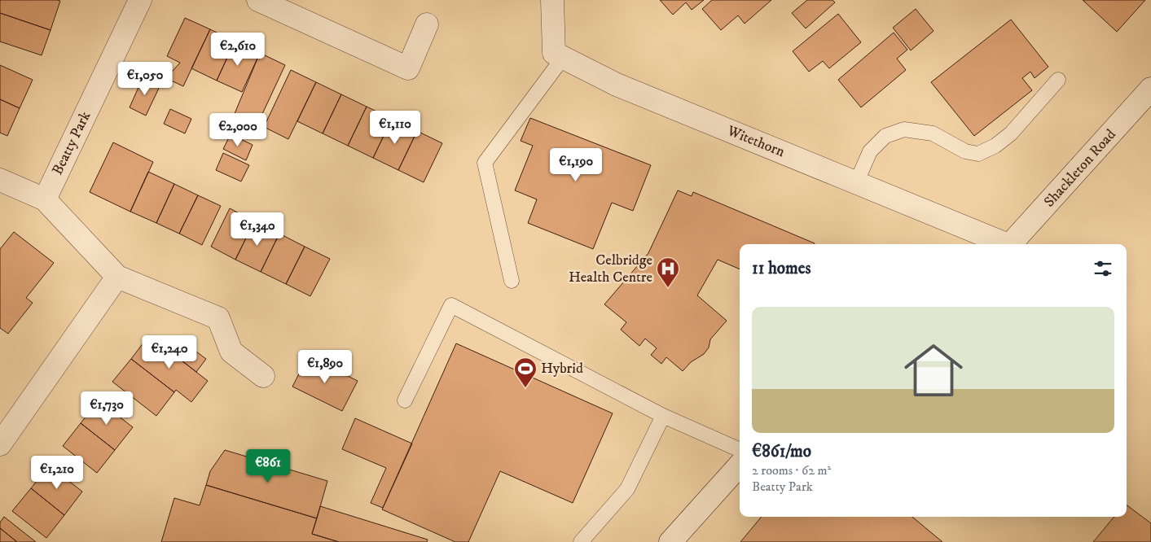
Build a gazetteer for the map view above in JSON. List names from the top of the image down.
{
  "streets": {
    "street": ["Witethorn", "Beatty Park", "Shackleton Road"]
  },
  "places": {
    "hospital": ["Celbridge Health Centre"],
    "sports": ["Hybrid"]
  },
  "page": {
    "price": [
      "€2,610",
      "€1,050",
      "€1,110",
      "€2,000",
      "€1,190",
      "€1,340",
      "€1,240",
      "€1,890",
      "€1,730",
      "€861",
      "€1,210"
    ],
    "heading": "11 homes",
    "list": [
      {
        "name": "€861/mo",
        "note": "2 rooms · 62 m² · Beatty Park"
      }
    ]
  }
}
